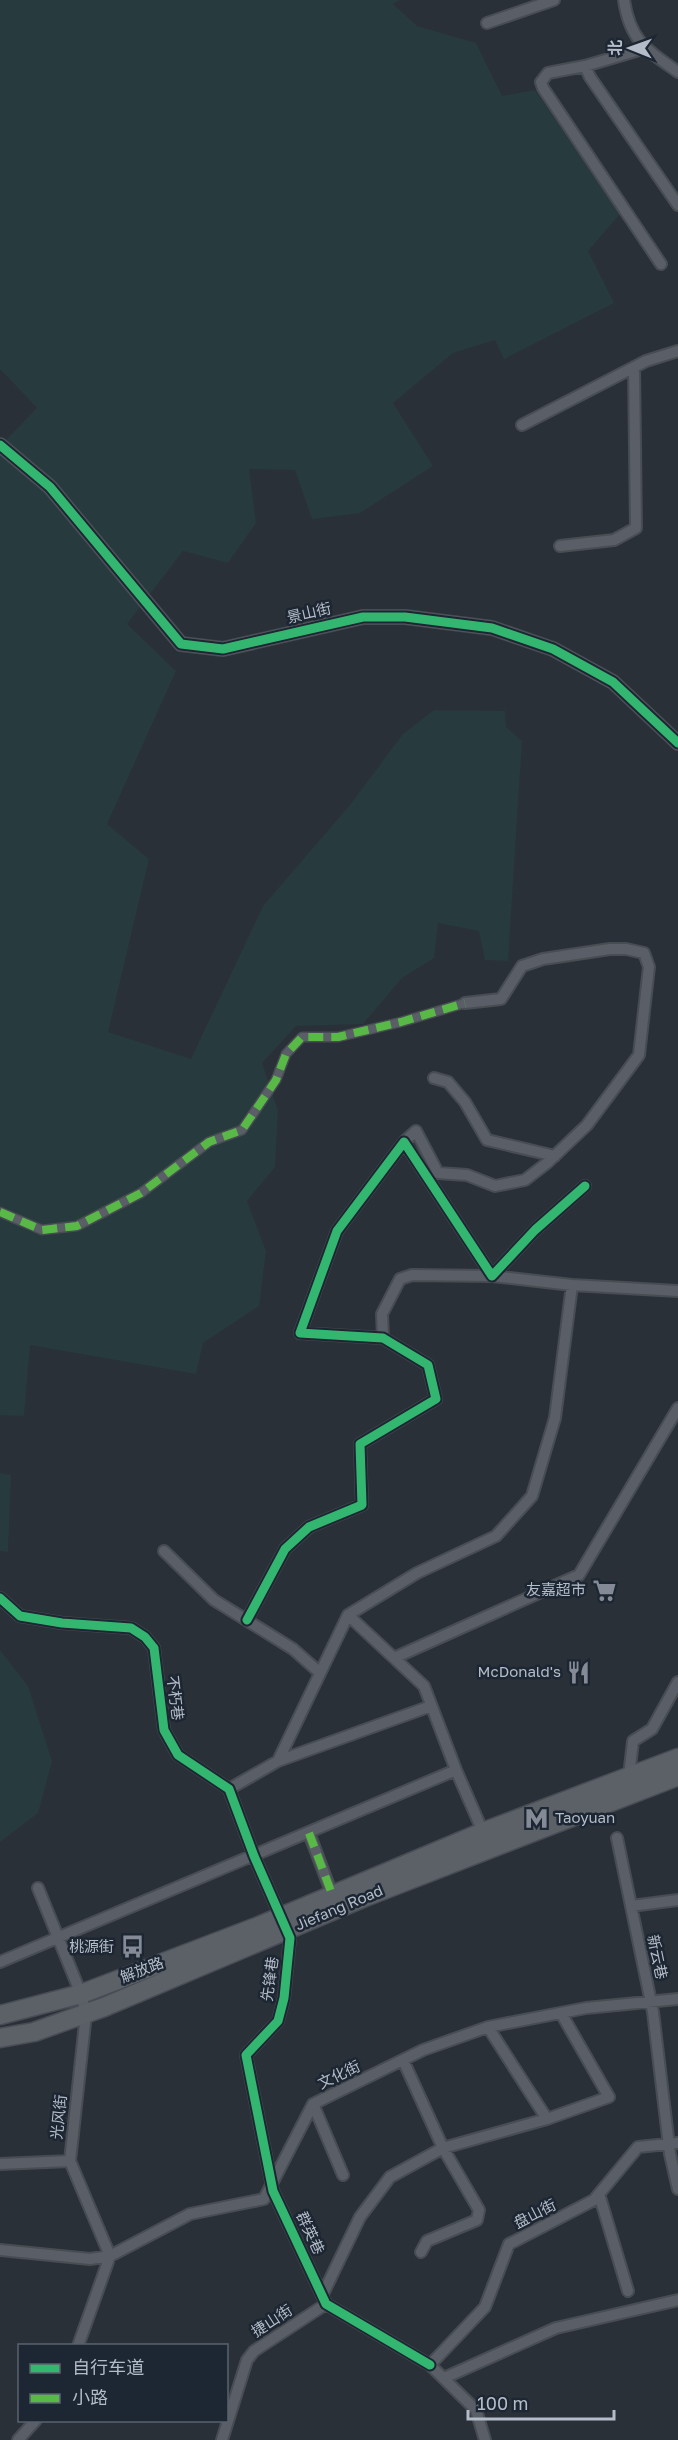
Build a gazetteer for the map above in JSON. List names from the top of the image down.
{
  "streets": {
    "main road": ["Jiefang Road", "解放路"],
    "street": [
      "景山街",
      "不朽巷",
      "新云巷",
      "先锋巷",
      "文化街",
      "光风街",
      "盘山街",
      "群英巷",
      "捷山街"
    ]
  },
  "crossings": [
    ["Jiefang Road", "解放路"],
    ["Jiefang Road", "先锋巷"],
    ["Jiefang Road", "光风街"],
    ["新云巷", "文化街"],
    ["新云巷", "盘山街"],
    ["解放路", "先锋巷"],
    ["解放路", "光风街"],
    ["先锋巷", "群英巷"],
    ["文化街", "光风街"],
    ["文化街", "群英巷"],
    ["群英巷", "捷山街"]
  ],
  "places": {
    "supermarket": ["友嘉超市"],
    "restaurant": ["McDonald's"],
    "metro station": ["Taoyuan"],
    "bus stop": ["桃源街"]
  },
  "legend": ["自行车道", "小路"],
  "scale_bar": "100 m",
  "north": "left"
}
